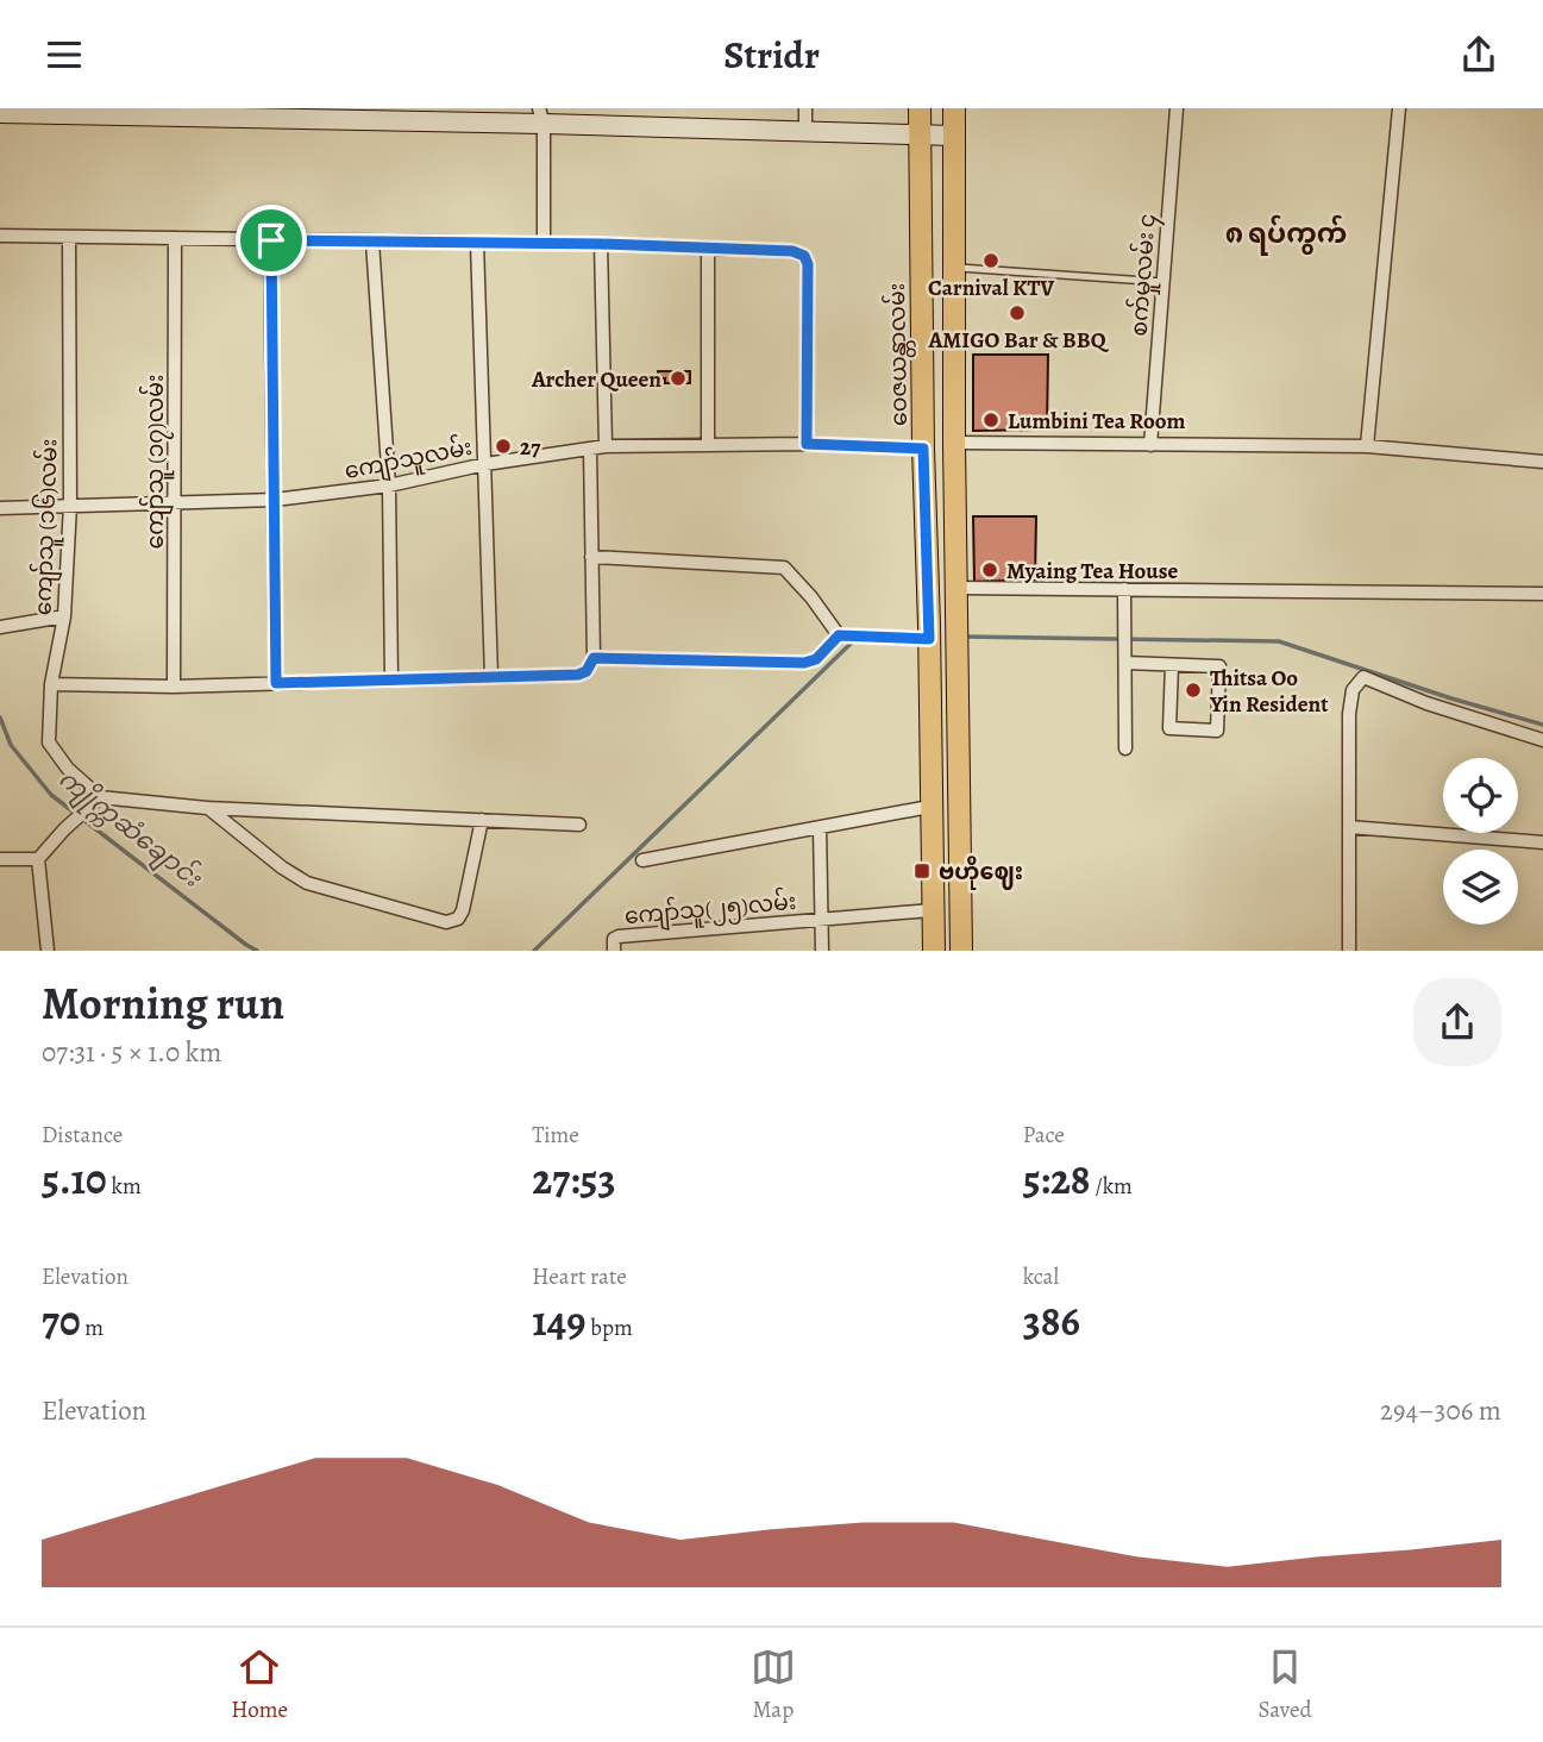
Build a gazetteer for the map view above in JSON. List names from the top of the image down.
{
  "streets": {
    "main road": ["ဝေဇယန္တာလမ်း"],
    "street": [
      "စက်မှုလမ်း ၄",
      "ကျော်သူလမ်း",
      "ကျော်သူ (၁၇)လမ်း",
      "ကျော်သူ (၁၆)လမ်း",
      "ကျော်သူ(၂၅)လမ်း"
    ]
  },
  "crossings": [
    ["ဝေဇယန္တာလမ်း", "ကျော်သူလမ်း"],
    ["ဝေဇယန္တာလမ်း", "ကျော်သူ(၂၅)လမ်း"],
    ["ကျော်သူလမ်း", "ကျော်သူ (၁၇)လမ်း"],
    ["ကျော်သူလမ်း", "ကျော်သူ (၁၆)လမ်း"]
  ],
  "districts": ["၈ ရပ်ကွက်"],
  "water": ["ကျိုက္ကဆံချောင်း"],
  "places": {
    "other": [
      "Carnival KTV",
      "AMIGO Bar & BBQ",
      "Archer Queen",
      "Lumbini Tea Room",
      "27",
      "Myaing Tea House",
      "Thitsa Oo Yin Resident"
    ],
    "transit": ["ဗဟိုဈေး"]
  },
  "page": {
    "header": "Stridr",
    "heading": ["Morning run", "07:31 · 5 × 1.0 km"],
    "stats": [
      ["Distance", "5.10 km"],
      ["Time", "27:53"],
      ["Pace", "5:28 /km"],
      ["Elevation", "70 m"],
      ["Heart rate", "149 bpm"],
      ["kcal", "386"]
    ],
    "chart": ["Elevation", "294–306 m"],
    "tabs": ["Home", "Map", "Saved"]
  }
}
